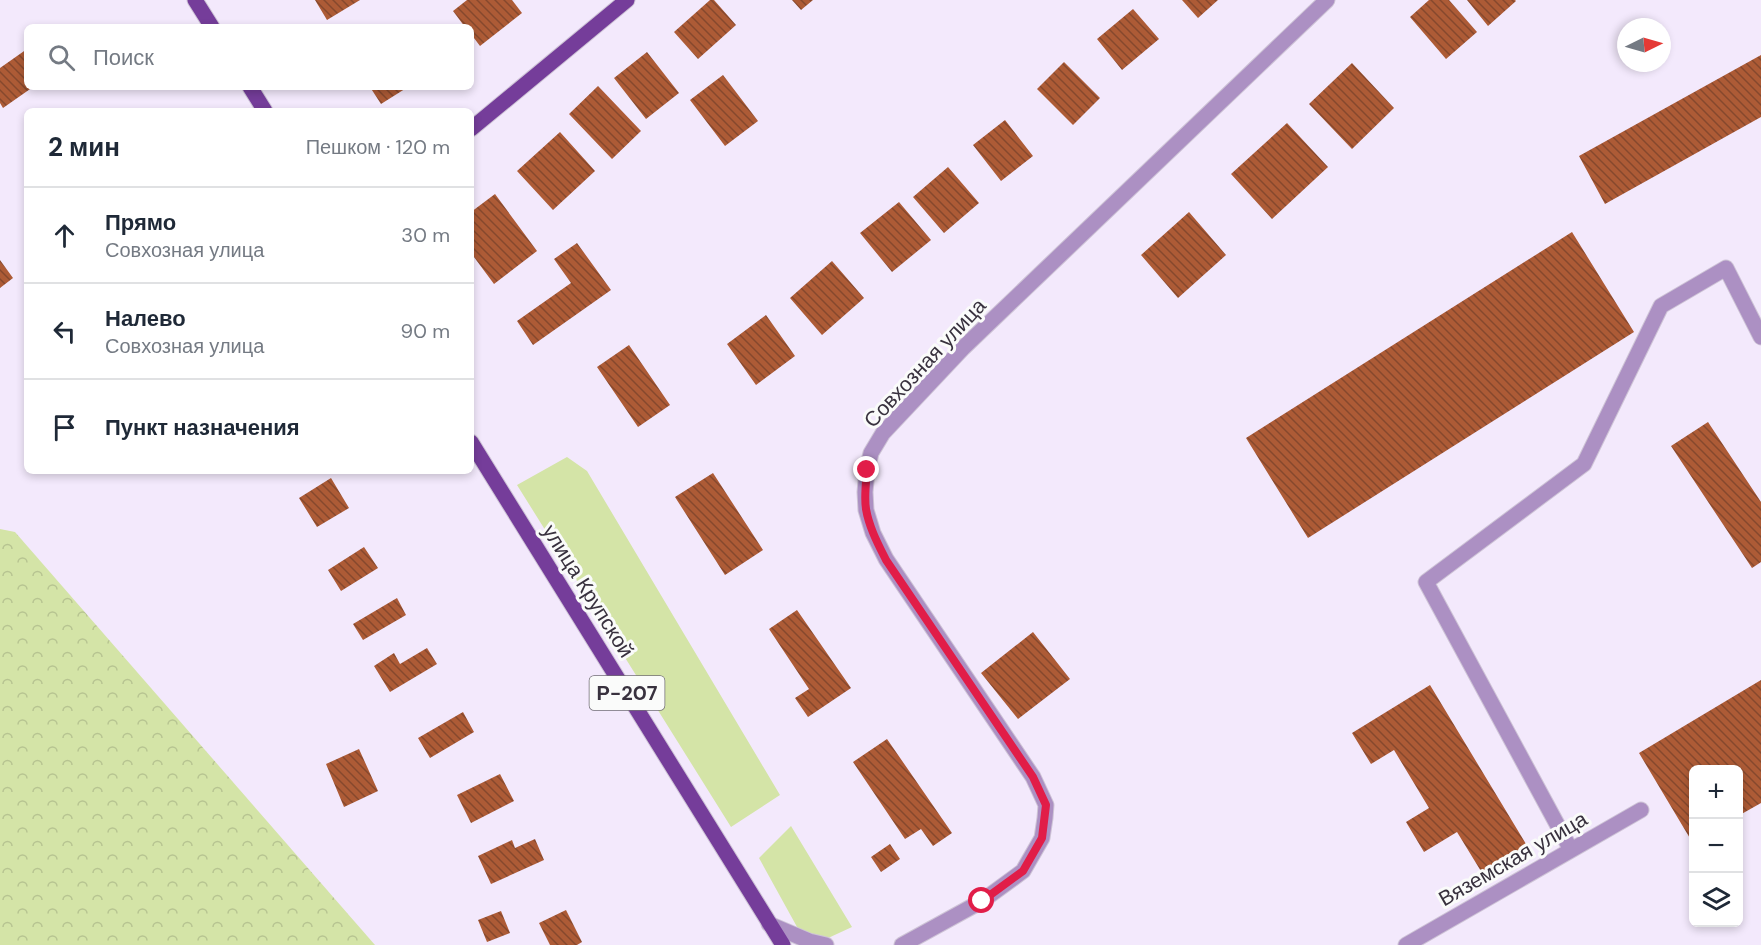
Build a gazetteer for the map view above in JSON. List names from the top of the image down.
{
  "streets": {
    "main road": ["улица Крупской", "Р-207"],
    "street": ["Совхозная улица", "Вяземская улица"]
  },
  "north": "right",
  "page": {
    "search": "Поиск",
    "heading": ["2 мин", "Пешком · 120 m"],
    "list": [
      ["Прямо", "Совхозная улица", "30 m"],
      ["Налево", "Совхозная улица", "90 m"],
      "Пункт назначения"
    ],
    "map_buttons": ["+", "−"]
  }
}
